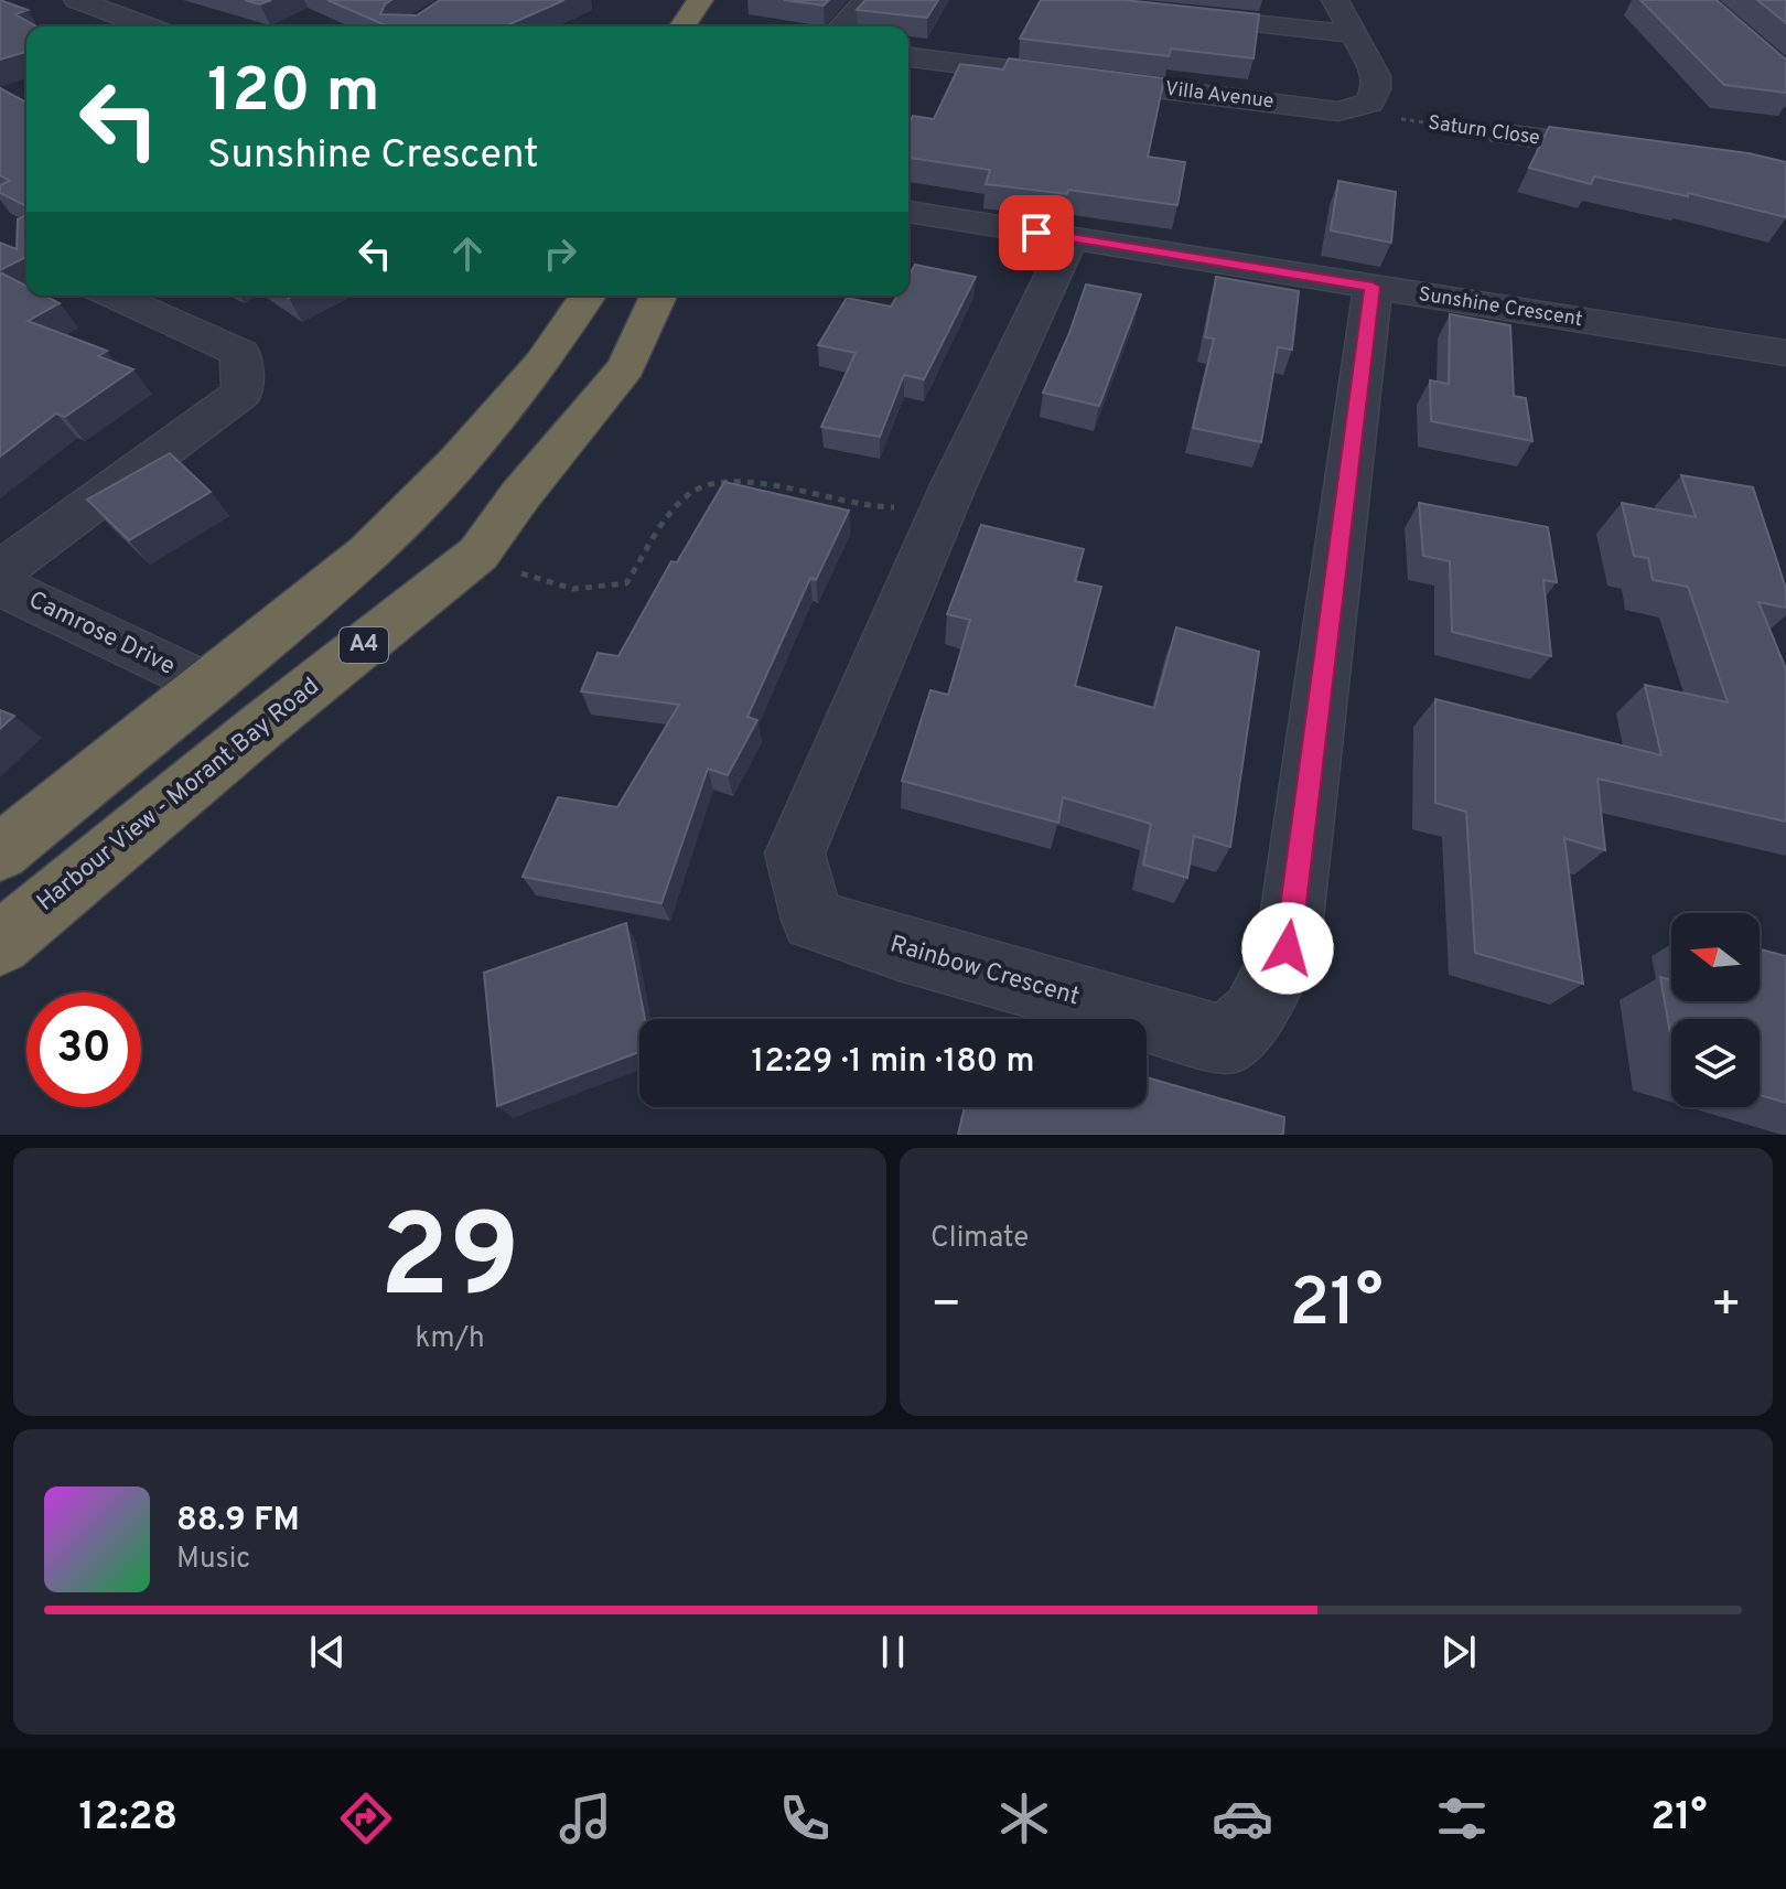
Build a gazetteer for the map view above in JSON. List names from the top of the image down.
{
  "streets": {
    "highway": ["A4", "Harbour View - Morant Bay Road"],
    "street": [
      "Villa Avenue",
      "Saturn Close",
      "Sunshine Crescent",
      "Camrose Drive",
      "Rainbow Crescent"
    ]
  },
  "crossings": [
    ["Villa Avenue", "Saturn Close"],
    ["Sunshine Crescent", "Rainbow Crescent"]
  ],
  "north": "left",
  "page": {
    "turn": ["120 m", "Sunshine Crescent"],
    "limit": "30",
    "trip": "12:29 · 1 min · 180 m",
    "tile": [
      ["29", "km/h"],
      "Climate"
    ],
    "heat": ["−", "21°", "+"],
    "song": ["88.9 FM", "Music"],
    "tabs": ["12:28", "21°"]
  }
}
